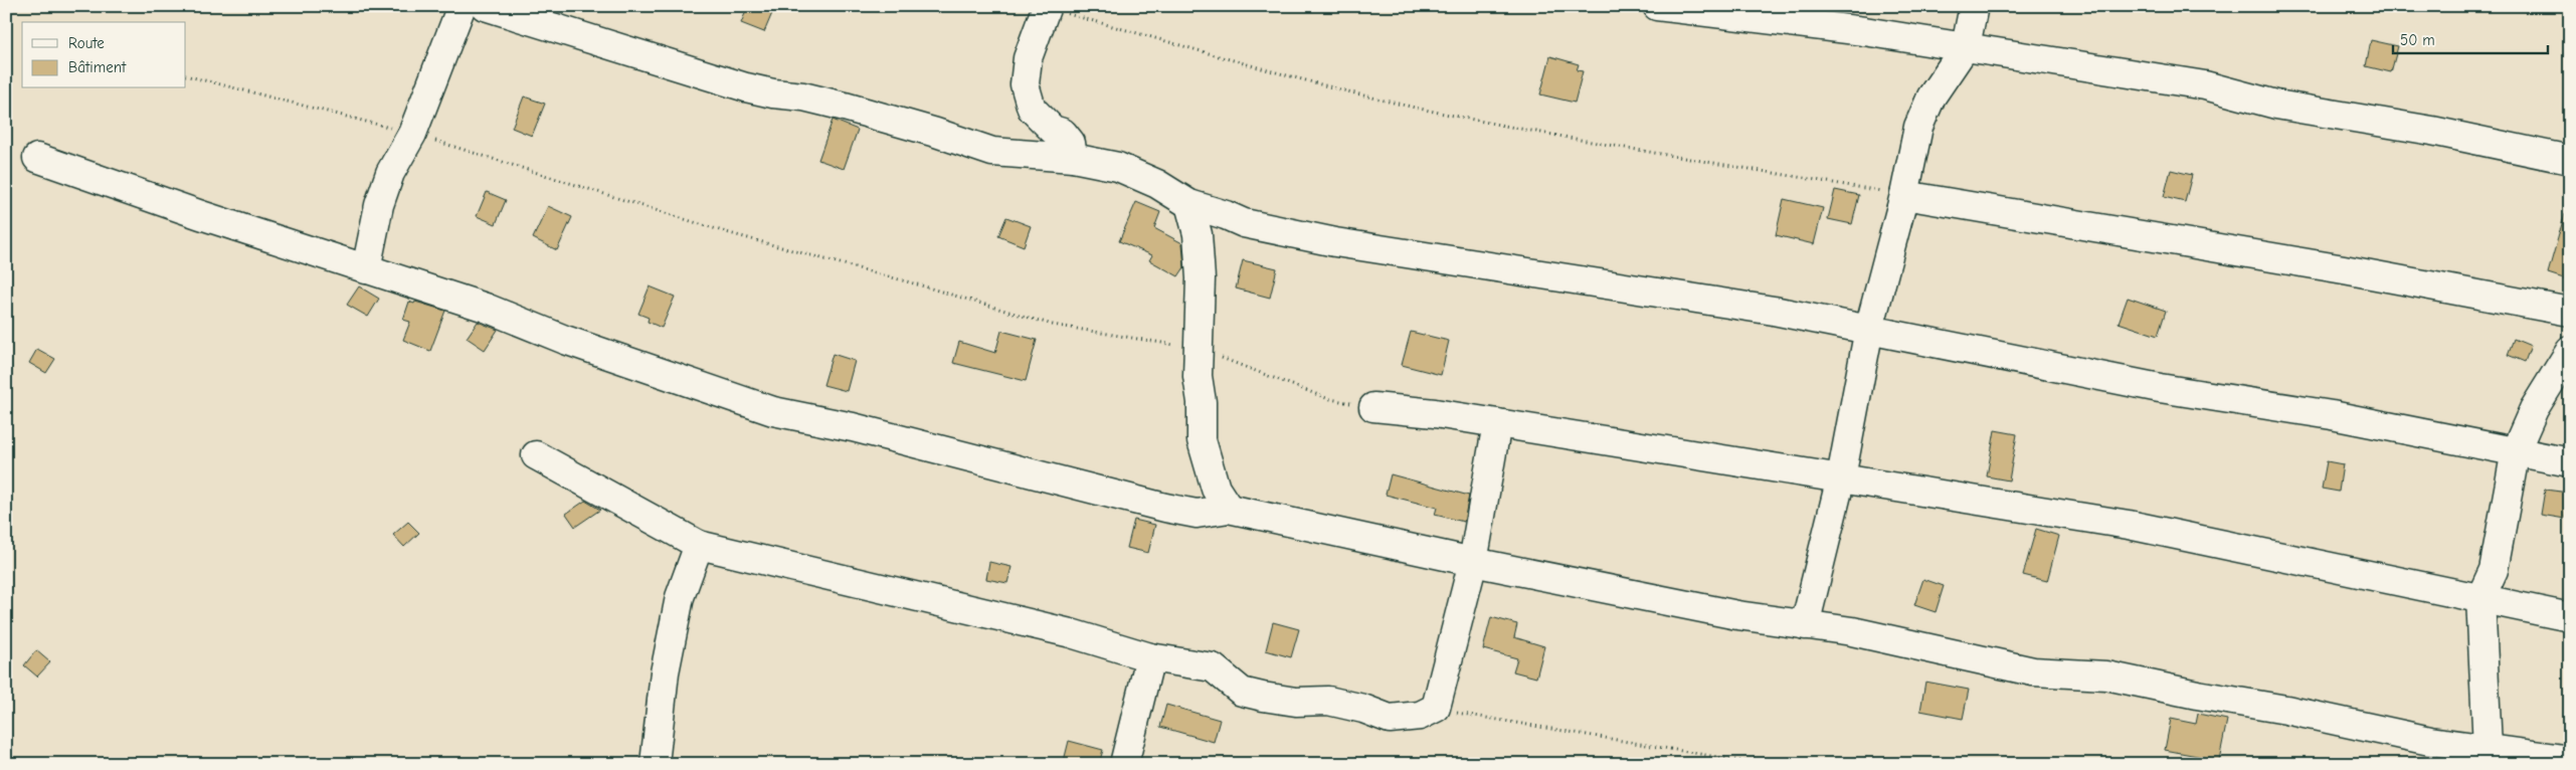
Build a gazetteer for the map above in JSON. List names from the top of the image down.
{
  "legend": ["Route", "Bâtiment"],
  "scale_bar": "50 m"
}
